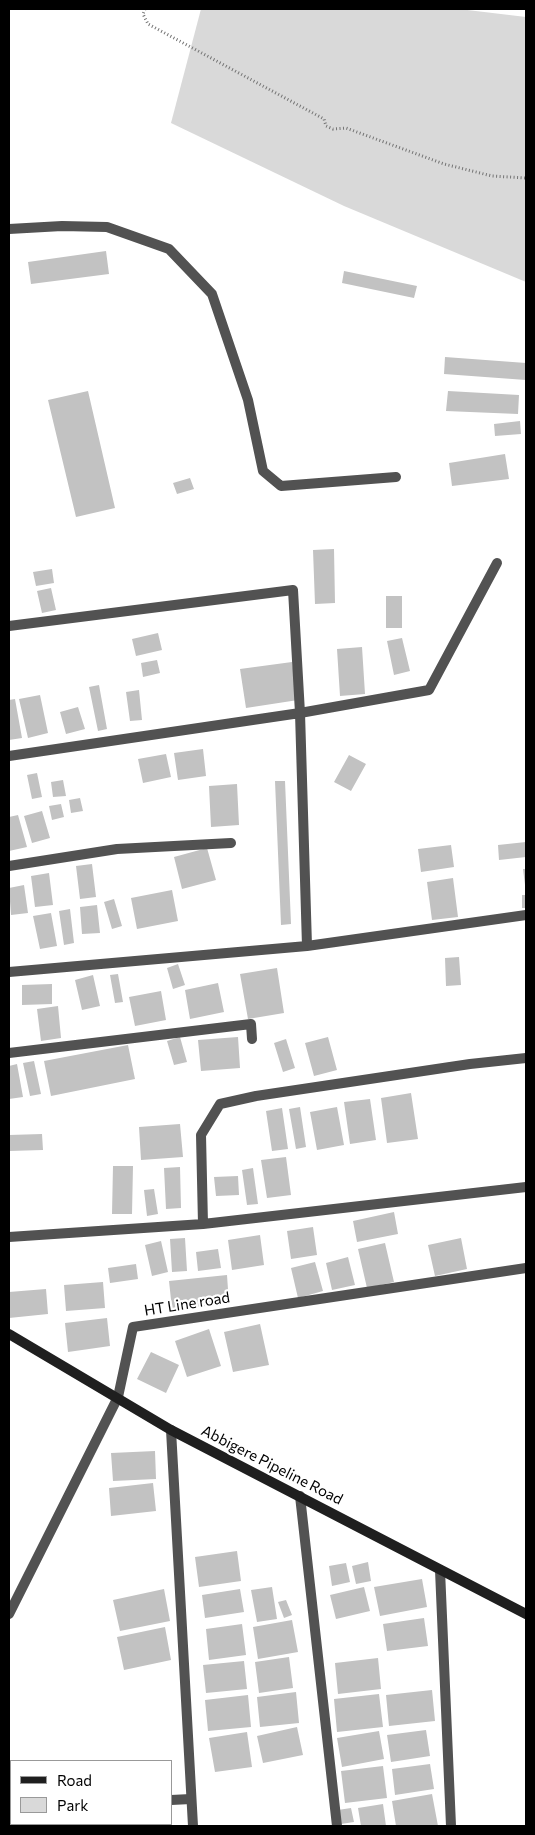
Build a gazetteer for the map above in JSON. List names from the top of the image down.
{
  "streets": {
    "street": ["HT Line road", "Abbigere Pipeline Road"]
  },
  "crossings": [
    ["HT Line road", "Abbigere Pipeline Road"]
  ],
  "legend": ["Road", "Park"]
}
